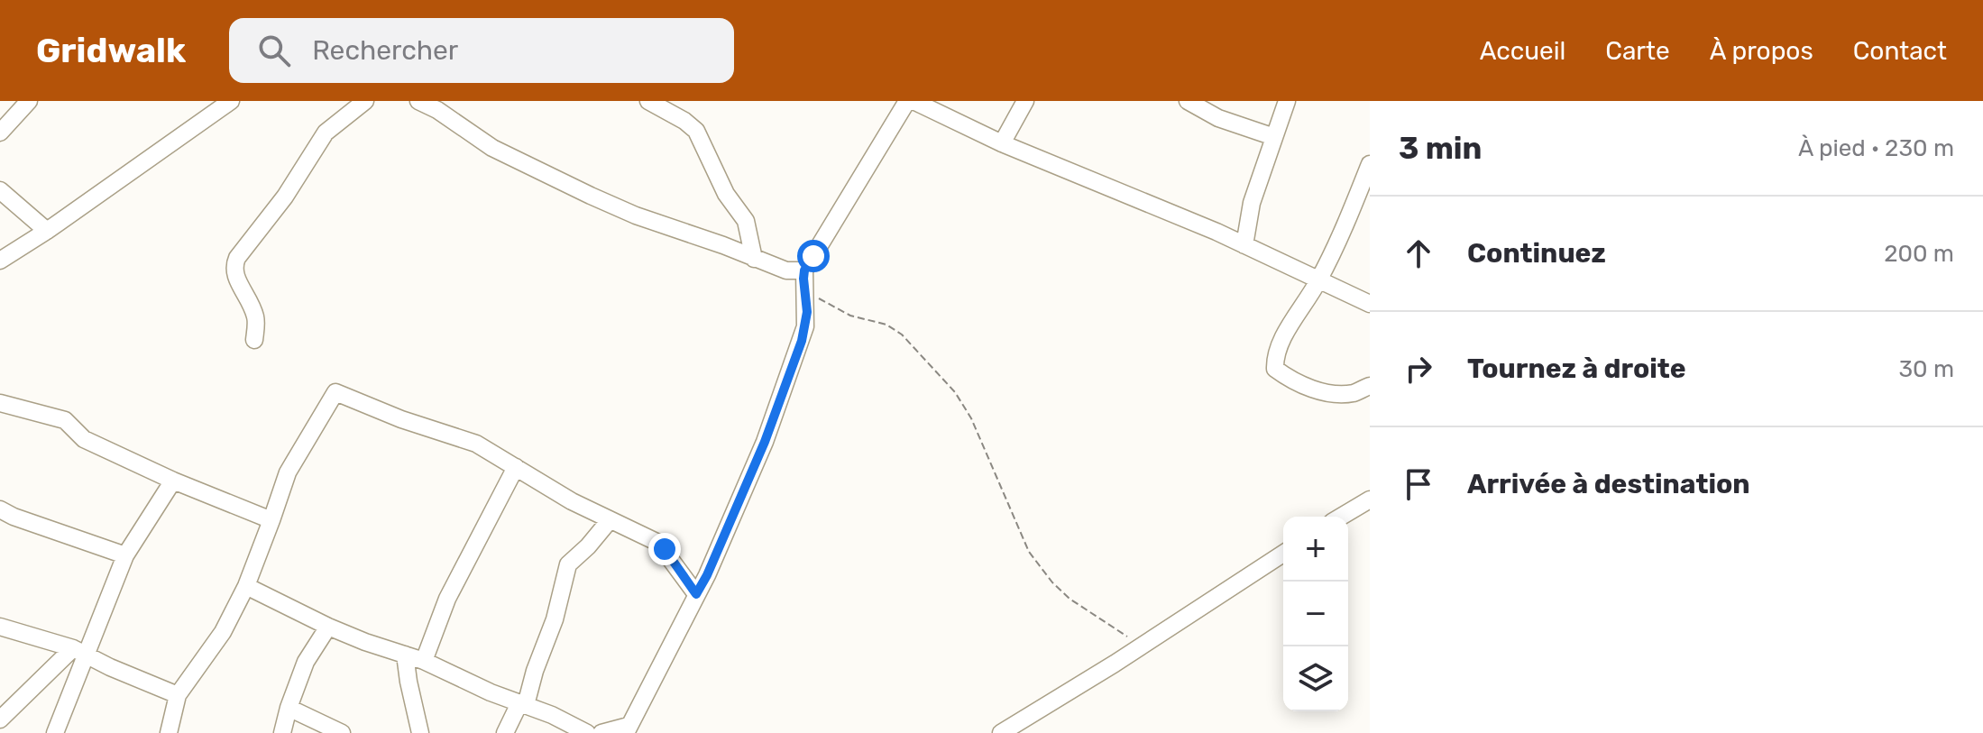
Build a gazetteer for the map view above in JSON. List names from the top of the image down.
{
  "page": {
    "header": "Gridwalk",
    "search": "Rechercher",
    "nav": [
      "Accueil",
      "Carte",
      "À propos",
      "Contact"
    ],
    "heading": ["3 min", "À pied · 230 m"],
    "list": [
      ["Continuez", "200 m"],
      ["Tournez à droite", "30 m"],
      "Arrivée à destination"
    ],
    "map_buttons": ["+", "−"]
  }
}
